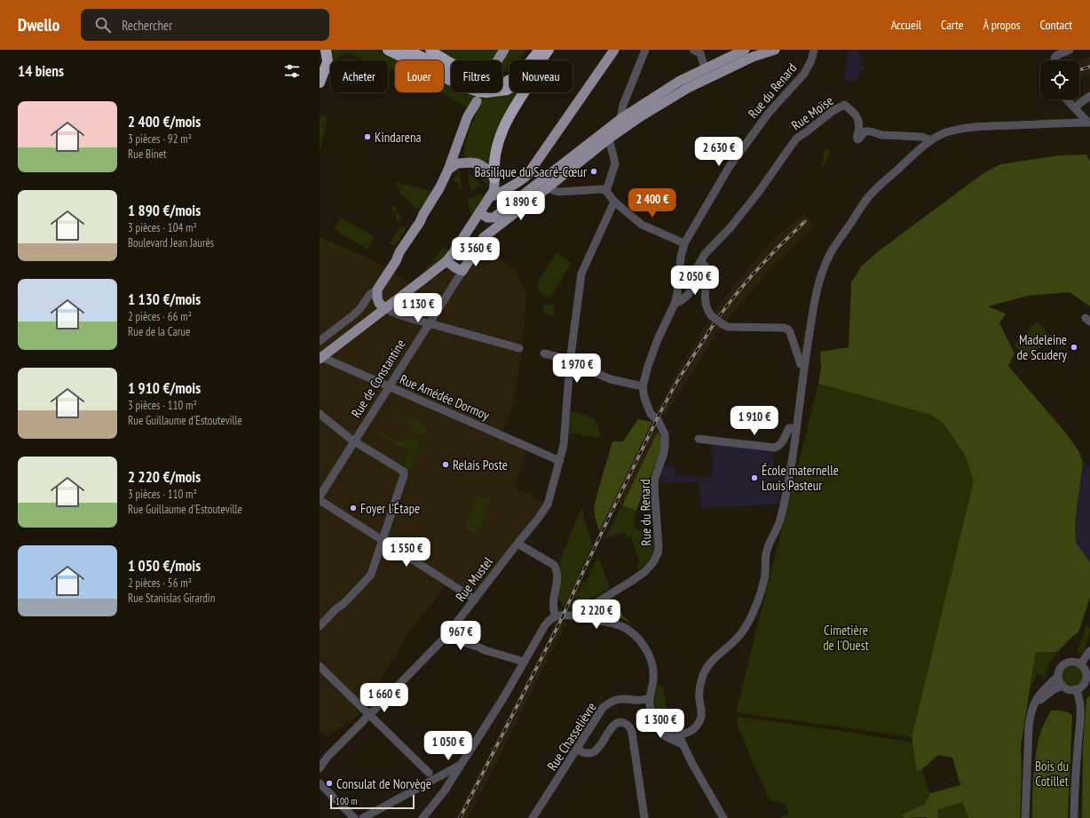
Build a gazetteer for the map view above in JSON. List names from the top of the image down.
{
  "streets": {
    "main road": ["Rue de Constantine"],
    "street": [
      "Rue du Renard",
      "Rue Moïse",
      "Rue Amédée Dormoy",
      "Rue Mustel",
      "Rue Chasselièvre"
    ]
  },
  "crossings": [
    ["Rue du Renard", "Rue Moïse"],
    ["Rue de Constantine", "Rue Amédée Dormoy"],
    ["Rue Amédée Dormoy", "Rue Mustel"]
  ],
  "parks": ["Cimetière de l'Ouest", "Bois du Cotillet"],
  "places": [
    "Kindarena",
    "Basilique du Sacré-Cœur",
    "Madeleine de Scudery",
    "Relais Poste",
    "École maternelle Louis Pasteur",
    "Foyer l'Étape",
    "Consulat de Norvège"
  ],
  "scale_bar": "100 m",
  "page": {
    "header": "Dwello",
    "search": "Rechercher",
    "nav": [
      "Accueil",
      "Carte",
      "À propos",
      "Contact"
    ],
    "heading": "14 biens",
    "chip": [
      "Acheter",
      "Louer",
      "Filtres",
      "Nouveau"
    ],
    "list": [
      {
        "name": "2 400 €/mois",
        "note": "3 pièces · 92 m² · Rue Binet"
      },
      {
        "name": "1 890 €/mois",
        "note": "3 pièces · 104 m² · Boulevard Jean Jaurès"
      },
      {
        "name": "1 130 €/mois",
        "note": "2 pièces · 66 m² · Rue de la Carue"
      },
      {
        "name": "1 910 €/mois",
        "note": "3 pièces · 110 m² · Rue Guillaume d'Estouteville"
      },
      {
        "name": "2 220 €/mois",
        "note": "3 pièces · 110 m² · Rue Guillaume d'Estouteville"
      },
      {
        "name": "1 050 €/mois",
        "note": "2 pièces · 56 m² · Rue Stanislas Girardin"
      }
    ],
    "price": [
      "2 630 €",
      "2 400 €",
      "1 890 €",
      "3 560 €",
      "2 050 €",
      "1 130 €",
      "1 970 €",
      "1 910 €",
      "1 550 €",
      "2 220 €",
      "967 €",
      "1 660 €",
      "1 300 €",
      "1 050 €"
    ],
    "scale": "100 m"
  }
}
